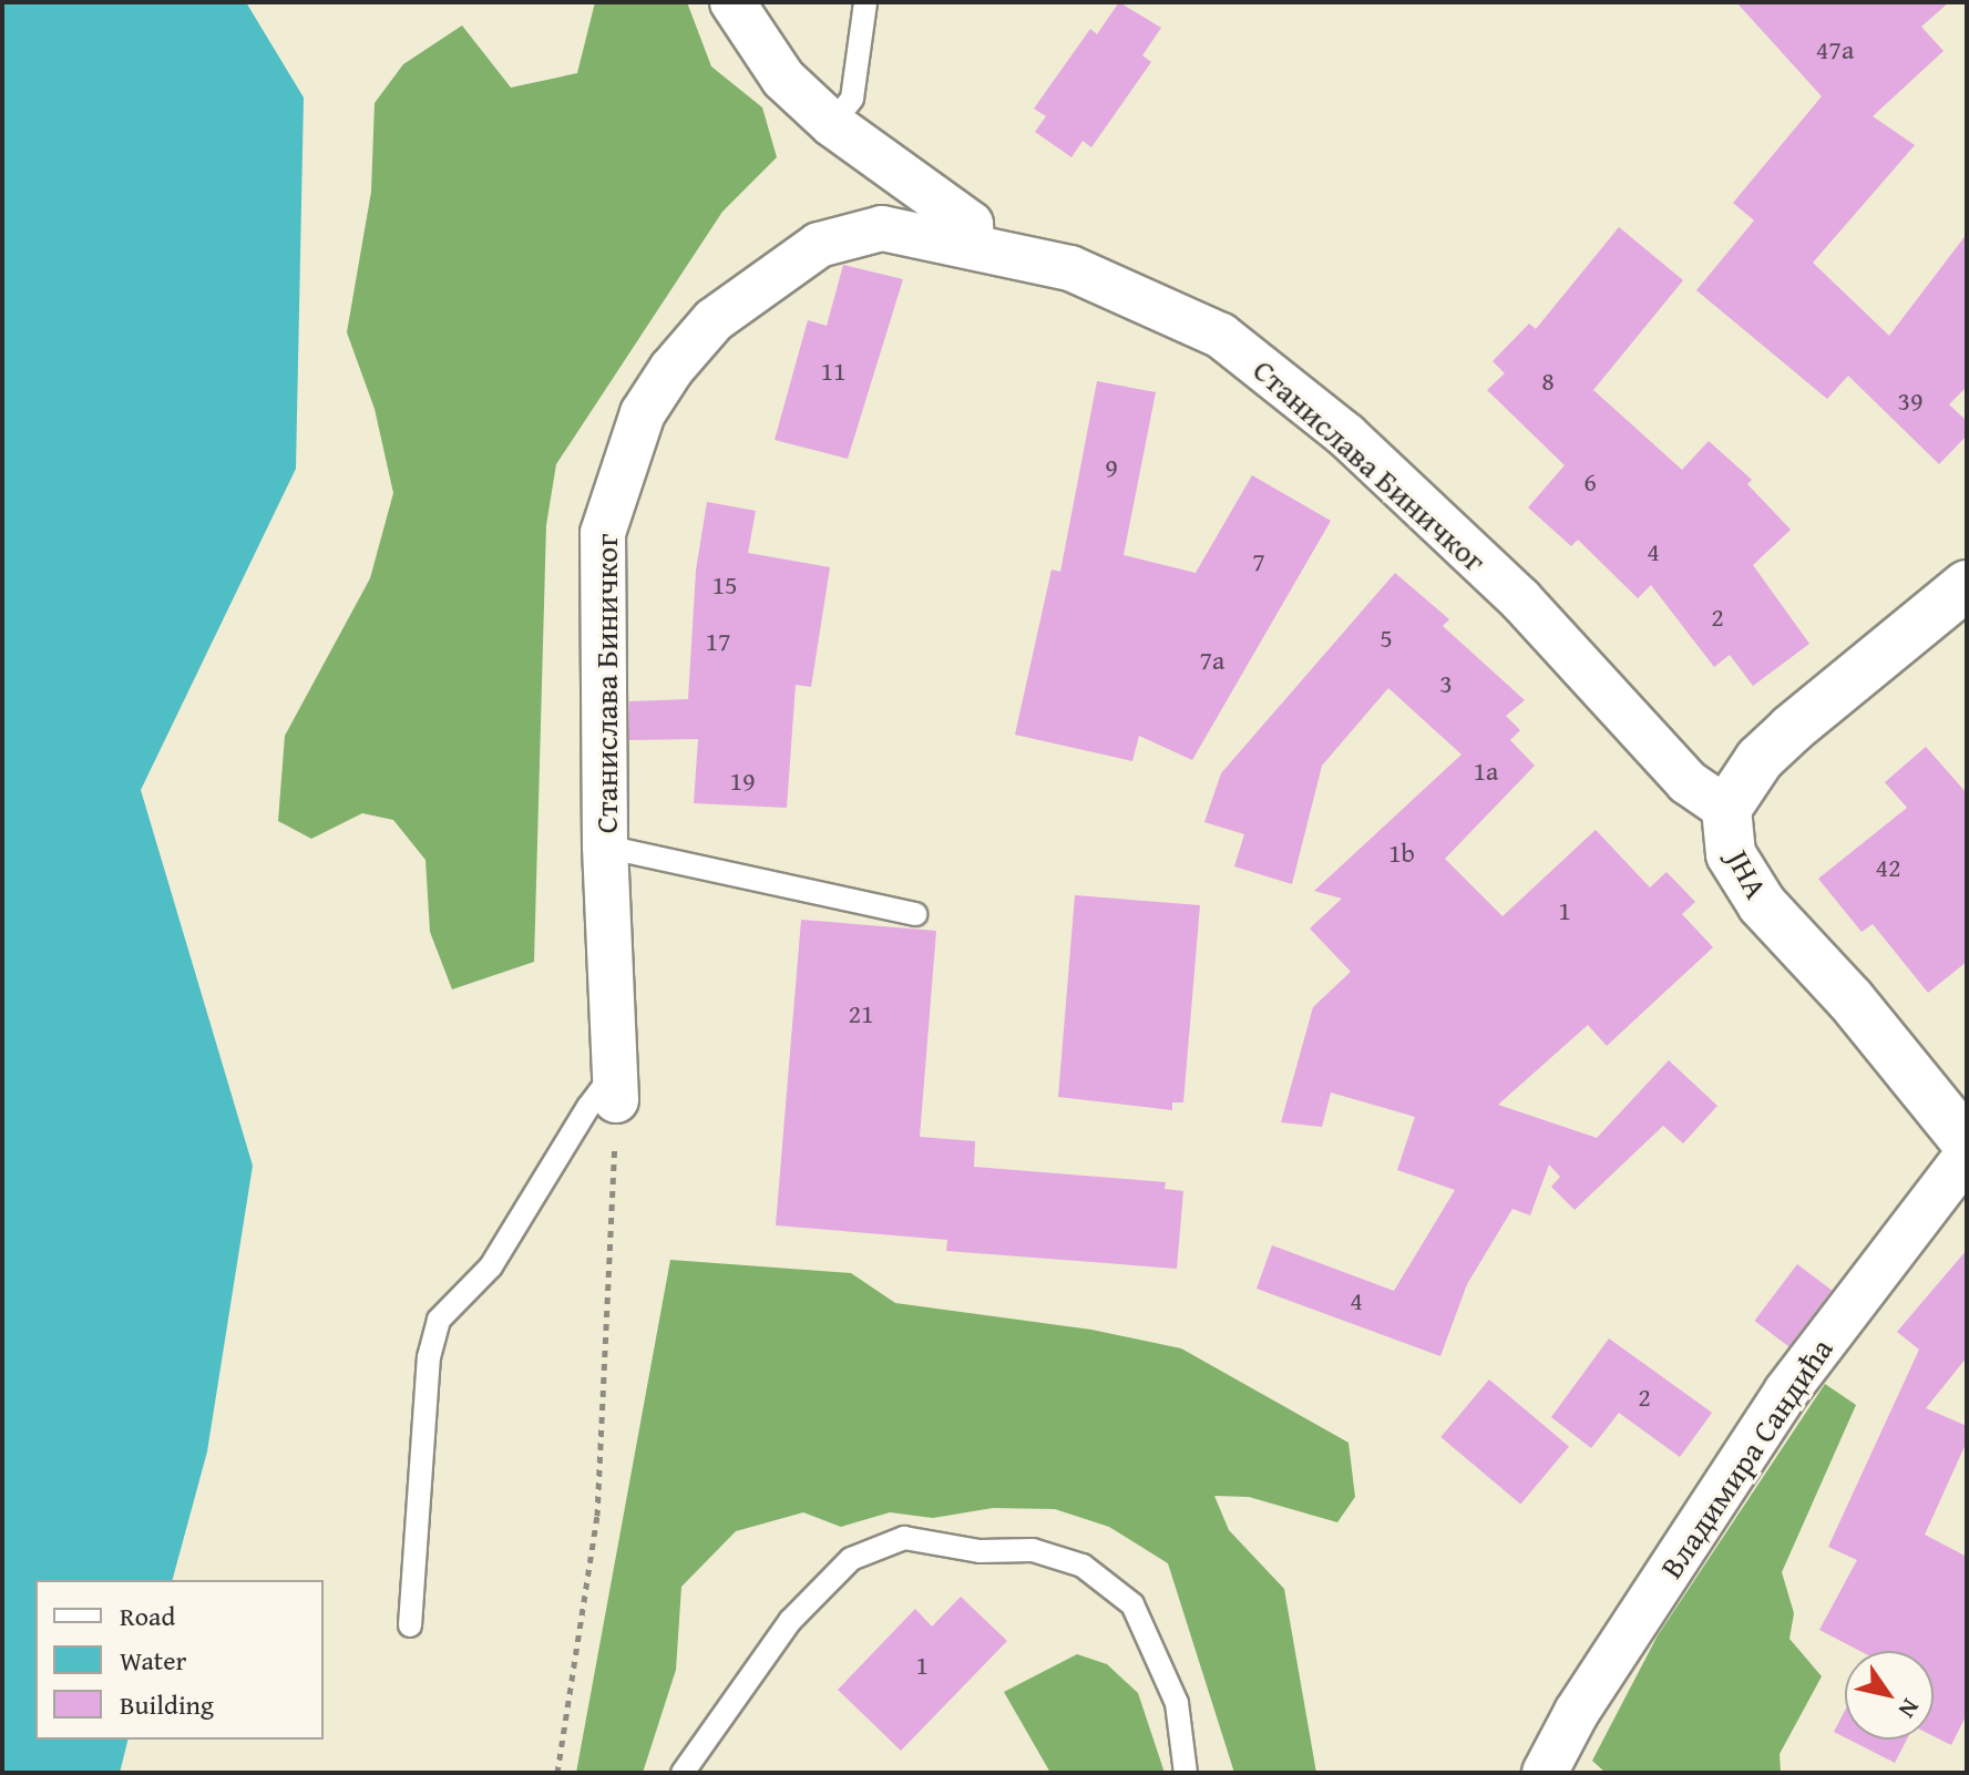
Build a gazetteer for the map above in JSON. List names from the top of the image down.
{
  "streets": {
    "main road": ["ЈНА"],
    "street": ["Станислава Биничког", "Владимира Сандића"]
  },
  "crossings": [
    ["Станислава Биничког", "ЈНА"]
  ],
  "house_numbers": [
    "47a",
    "11",
    "8",
    "39",
    "9",
    "6",
    "4",
    "7",
    "15",
    "2",
    "5",
    "17",
    "7a",
    "3",
    "1a",
    "19",
    "1b",
    "42",
    "1",
    "21",
    "4",
    "2",
    "1"
  ],
  "legend": ["Road", "Water", "Building"],
  "north": "bottom right"
}
